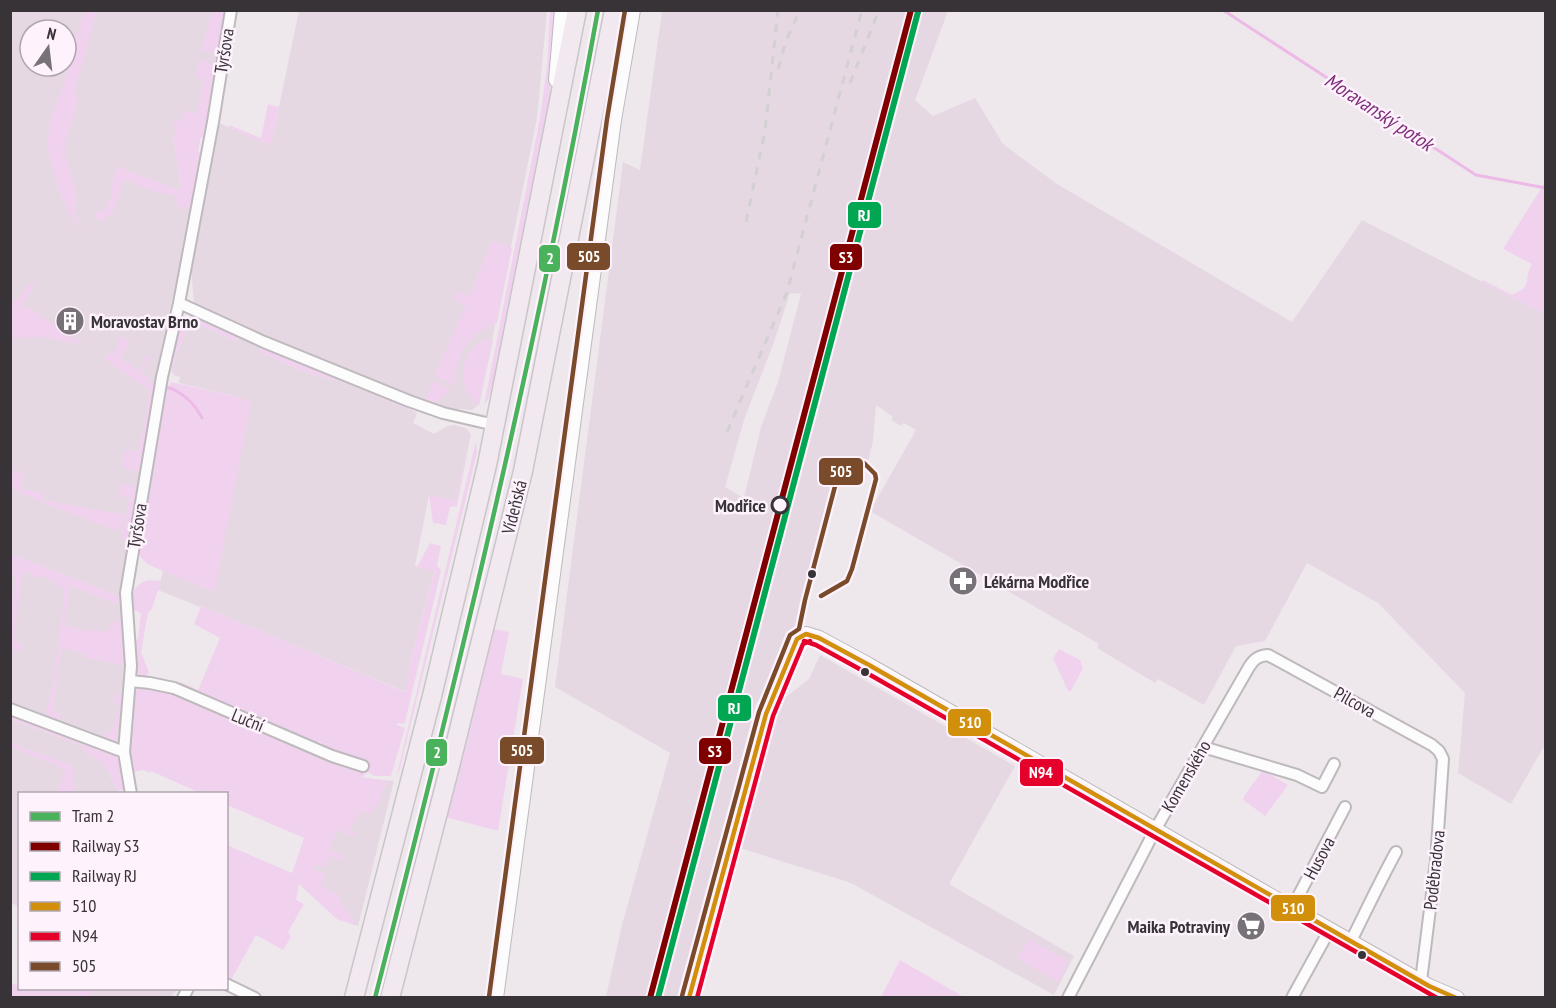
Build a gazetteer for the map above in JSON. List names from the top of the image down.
{
  "streets": {
    "highway": ["Vídeňská"],
    "street": [
      "Tyršova",
      "Pilcova",
      "Luční",
      "Komenského",
      "Husova",
      "Poděbradova"
    ]
  },
  "crossings": [
    ["Tyršova", "Luční"],
    ["Pilcova", "Komenského"],
    ["Pilcova", "Poděbradova"]
  ],
  "water": ["Moravanský potok"],
  "places": {
    "building": ["Moravostav Brno"],
    "other": ["Modřice"],
    "pharmacy": ["Lékárna Modřice"],
    "supermarket": ["Maika Potraviny"]
  },
  "lines": [
    "tram line 2",
    "rail line S3",
    "transit line 505",
    "rail line RJ",
    "transit line 510",
    "transit line N94"
  ],
  "legend": [
    "Tram 2",
    "Railway S3",
    "Railway RJ",
    "510",
    "N94",
    "505"
  ],
  "north": "top"
}
